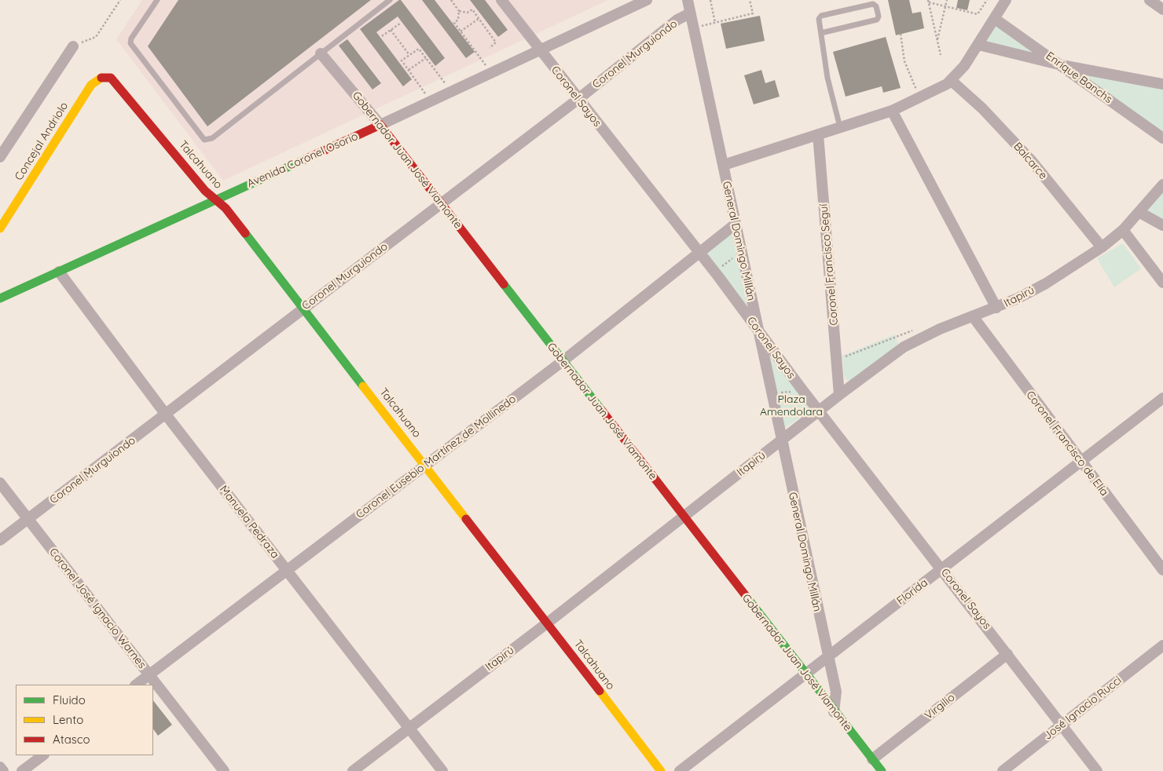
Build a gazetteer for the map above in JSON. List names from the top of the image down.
{
  "streets": {
    "street": [
      "Coronel Murguiondo",
      "Enrique Banchs",
      "Coronel Sayos",
      "Concejal Andriolo",
      "Avenida Coronel Osorio",
      "Gobernador Juan José Viamonte",
      "Balcarce",
      "Talcahuano",
      "General Domingo Millán",
      "Coronel Francisco Seguí",
      "Itapirú",
      "Coronel Francisco de Elía",
      "Coronel Eusebio Martínez de Mollinedo",
      "Manuela Pedraza",
      "Florida",
      "Coronel José Ignacio Warnes",
      "Virgilio",
      "José Ignacio Rucci"
    ]
  },
  "crossings": [
    ["Coronel Murguiondo", "Coronel Sayos"],
    ["Coronel Murguiondo", "Gobernador Juan José Viamonte"],
    ["Coronel Murguiondo", "Talcahuano"],
    ["Coronel Murguiondo", "General Domingo Millán"],
    ["Coronel Murguiondo", "Manuela Pedraza"],
    ["Coronel Murguiondo", "Coronel José Ignacio Warnes"],
    ["Coronel Sayos", "Avenida Coronel Osorio"],
    ["Coronel Sayos", "General Domingo Millán"],
    ["Coronel Sayos", "Itapirú"],
    ["Coronel Sayos", "Coronel Eusebio Martínez de Mollinedo"],
    ["Coronel Sayos", "Florida"],
    ["Coronel Sayos", "Virgilio"],
    ["Coronel Sayos", "José Ignacio Rucci"],
    ["Concejal Andriolo", "Talcahuano"],
    ["Avenida Coronel Osorio", "Gobernador Juan José Viamonte"],
    ["Avenida Coronel Osorio", "Talcahuano"],
    ["Avenida Coronel Osorio", "Manuela Pedraza"],
    ["Gobernador Juan José Viamonte", "General Domingo Millán"],
    ["Gobernador Juan José Viamonte", "Itapirú"],
    ["Gobernador Juan José Viamonte", "Coronel Eusebio Martínez de Mollinedo"],
    ["Gobernador Juan José Viamonte", "Florida"],
    ["Gobernador Juan José Viamonte", "Virgilio"],
    ["Balcarce", "Itapirú"],
    ["Talcahuano", "Itapirú"],
    ["Talcahuano", "Coronel Eusebio Martínez de Mollinedo"],
    ["General Domingo Millán", "Itapirú"],
    ["General Domingo Millán", "Coronel Eusebio Martínez de Mollinedo"],
    ["General Domingo Millán", "Florida"],
    ["Coronel Francisco Seguí", "Itapirú"],
    ["Itapirú", "Coronel Francisco de Elía"],
    ["Itapirú", "Manuela Pedraza"],
    ["Coronel Francisco de Elía", "Florida"],
    ["Coronel Eusebio Martínez de Mollinedo", "Manuela Pedraza"],
    ["Coronel Eusebio Martínez de Mollinedo", "Coronel José Ignacio Warnes"]
  ],
  "parks": ["Plaza Amendolara"],
  "legend": ["Fluido", "Lento", "Atasco"]
}
